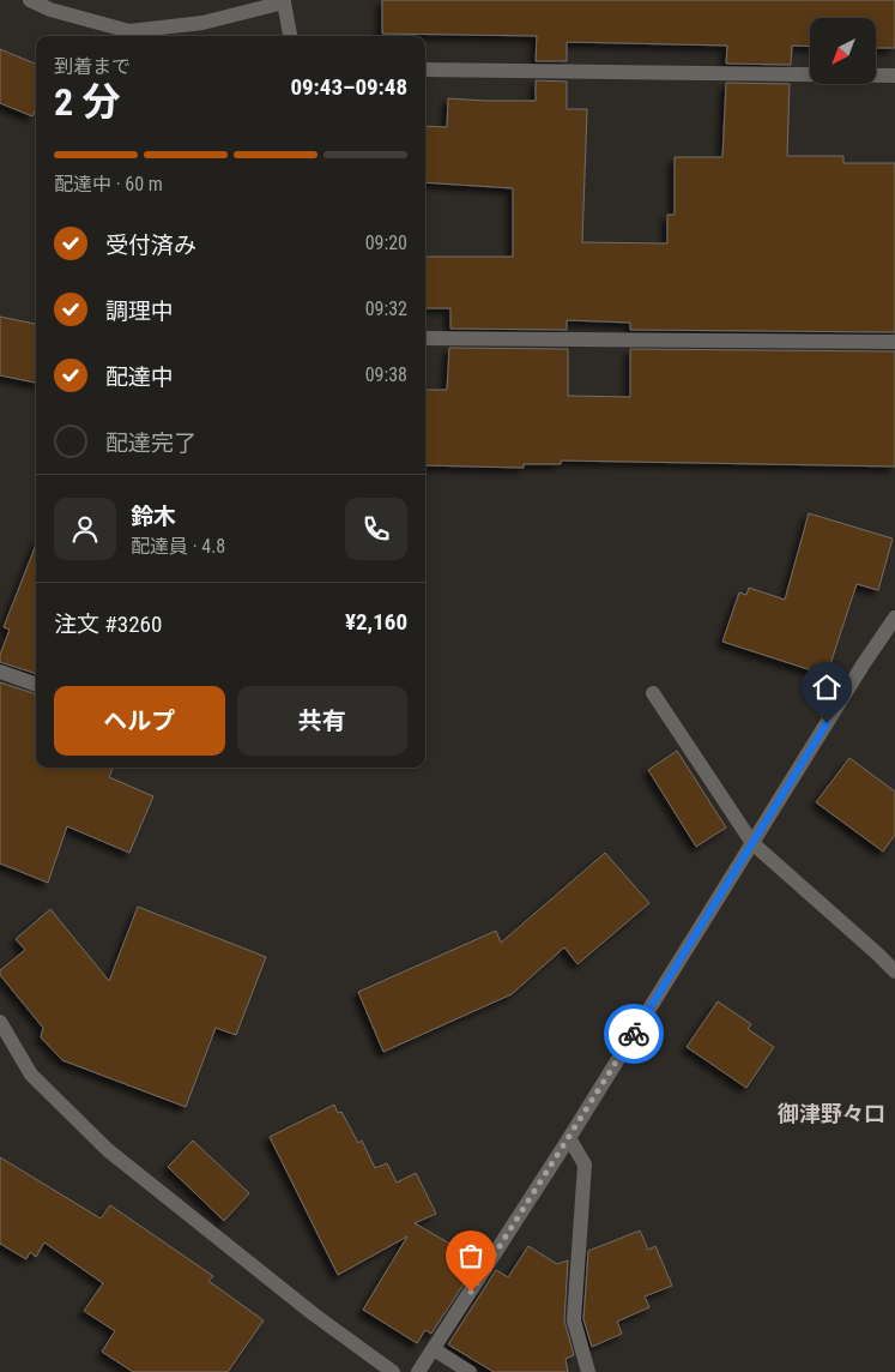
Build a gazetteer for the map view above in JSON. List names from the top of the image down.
{
  "districts": ["御津野々口"],
  "north": "bottom left",
  "page": {
    "heading": ["2 分", "到着まで", "09:43–09:48"],
    "panel": [
      "鈴木",
      "配達員 · 4.8",
      "注文 #3260",
      "¥2,160"
    ],
    "bar": "配達中 · 60 m",
    "list": [
      ["受付済み", "09:20"],
      ["調理中", "09:32"],
      ["配達中", "09:38"],
      "配達完了"
    ],
    "buttons": ["ヘルプ", "共有"]
  }
}
